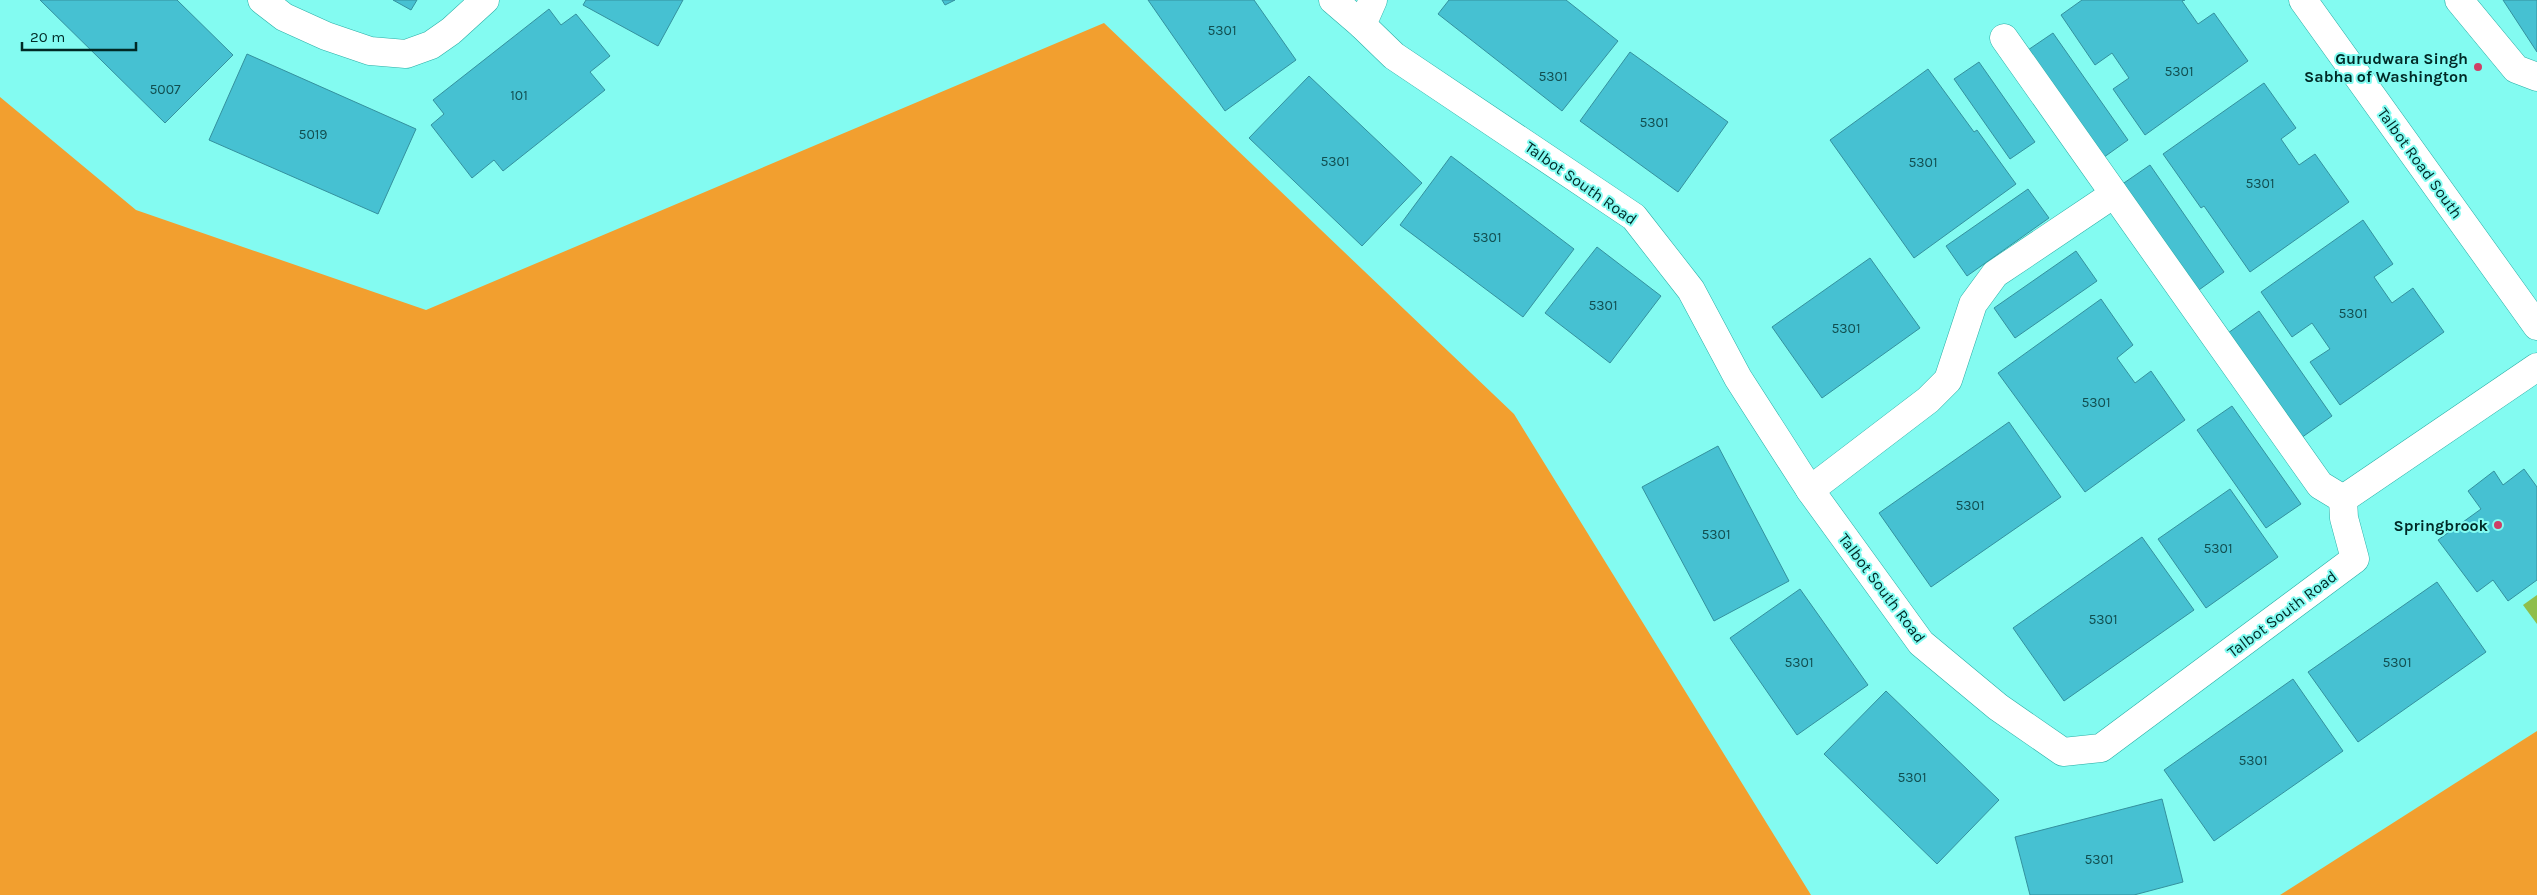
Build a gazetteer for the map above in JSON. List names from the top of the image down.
{
  "streets": {
    "street": ["Talbot Road South", "Talbot South Road"]
  },
  "places": ["Gurudwara Singh Sabha of Washington", "Springbrook"],
  "house_numbers": [
    "5301",
    "5301",
    "5301",
    "5007",
    "101",
    "5301",
    "5019",
    "5301",
    "5301",
    "5301",
    "5301",
    "5301",
    "5301",
    "5301",
    "5301",
    "5301",
    "5301",
    "5301",
    "5301",
    "5301",
    "5301",
    "5301",
    "5301",
    "5301"
  ],
  "scale_bar": "20 m"
}
